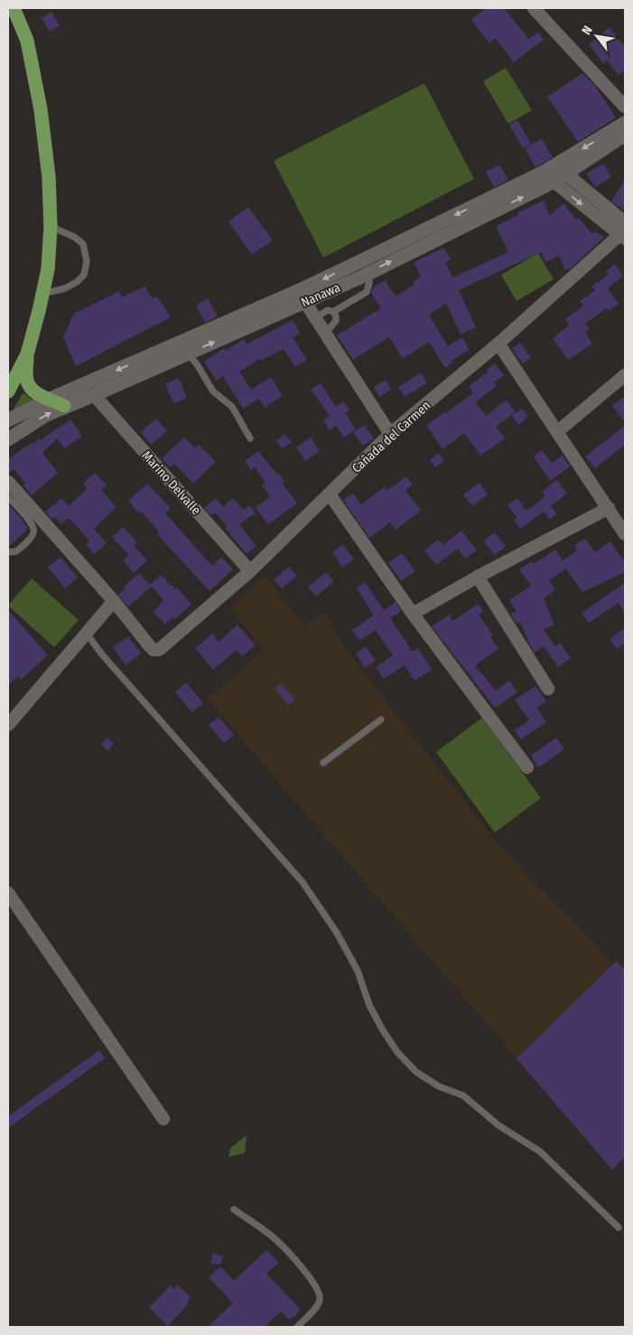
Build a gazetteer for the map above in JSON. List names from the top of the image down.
{
  "streets": {
    "main road": ["Nanawa"],
    "street": ["Cañada del Carmen", "Marino Delvalle"]
  },
  "crossings": [
    ["Nanawa", "Marino Delvalle"],
    ["Cañada del Carmen", "Marino Delvalle"]
  ],
  "north": "top left"
}
